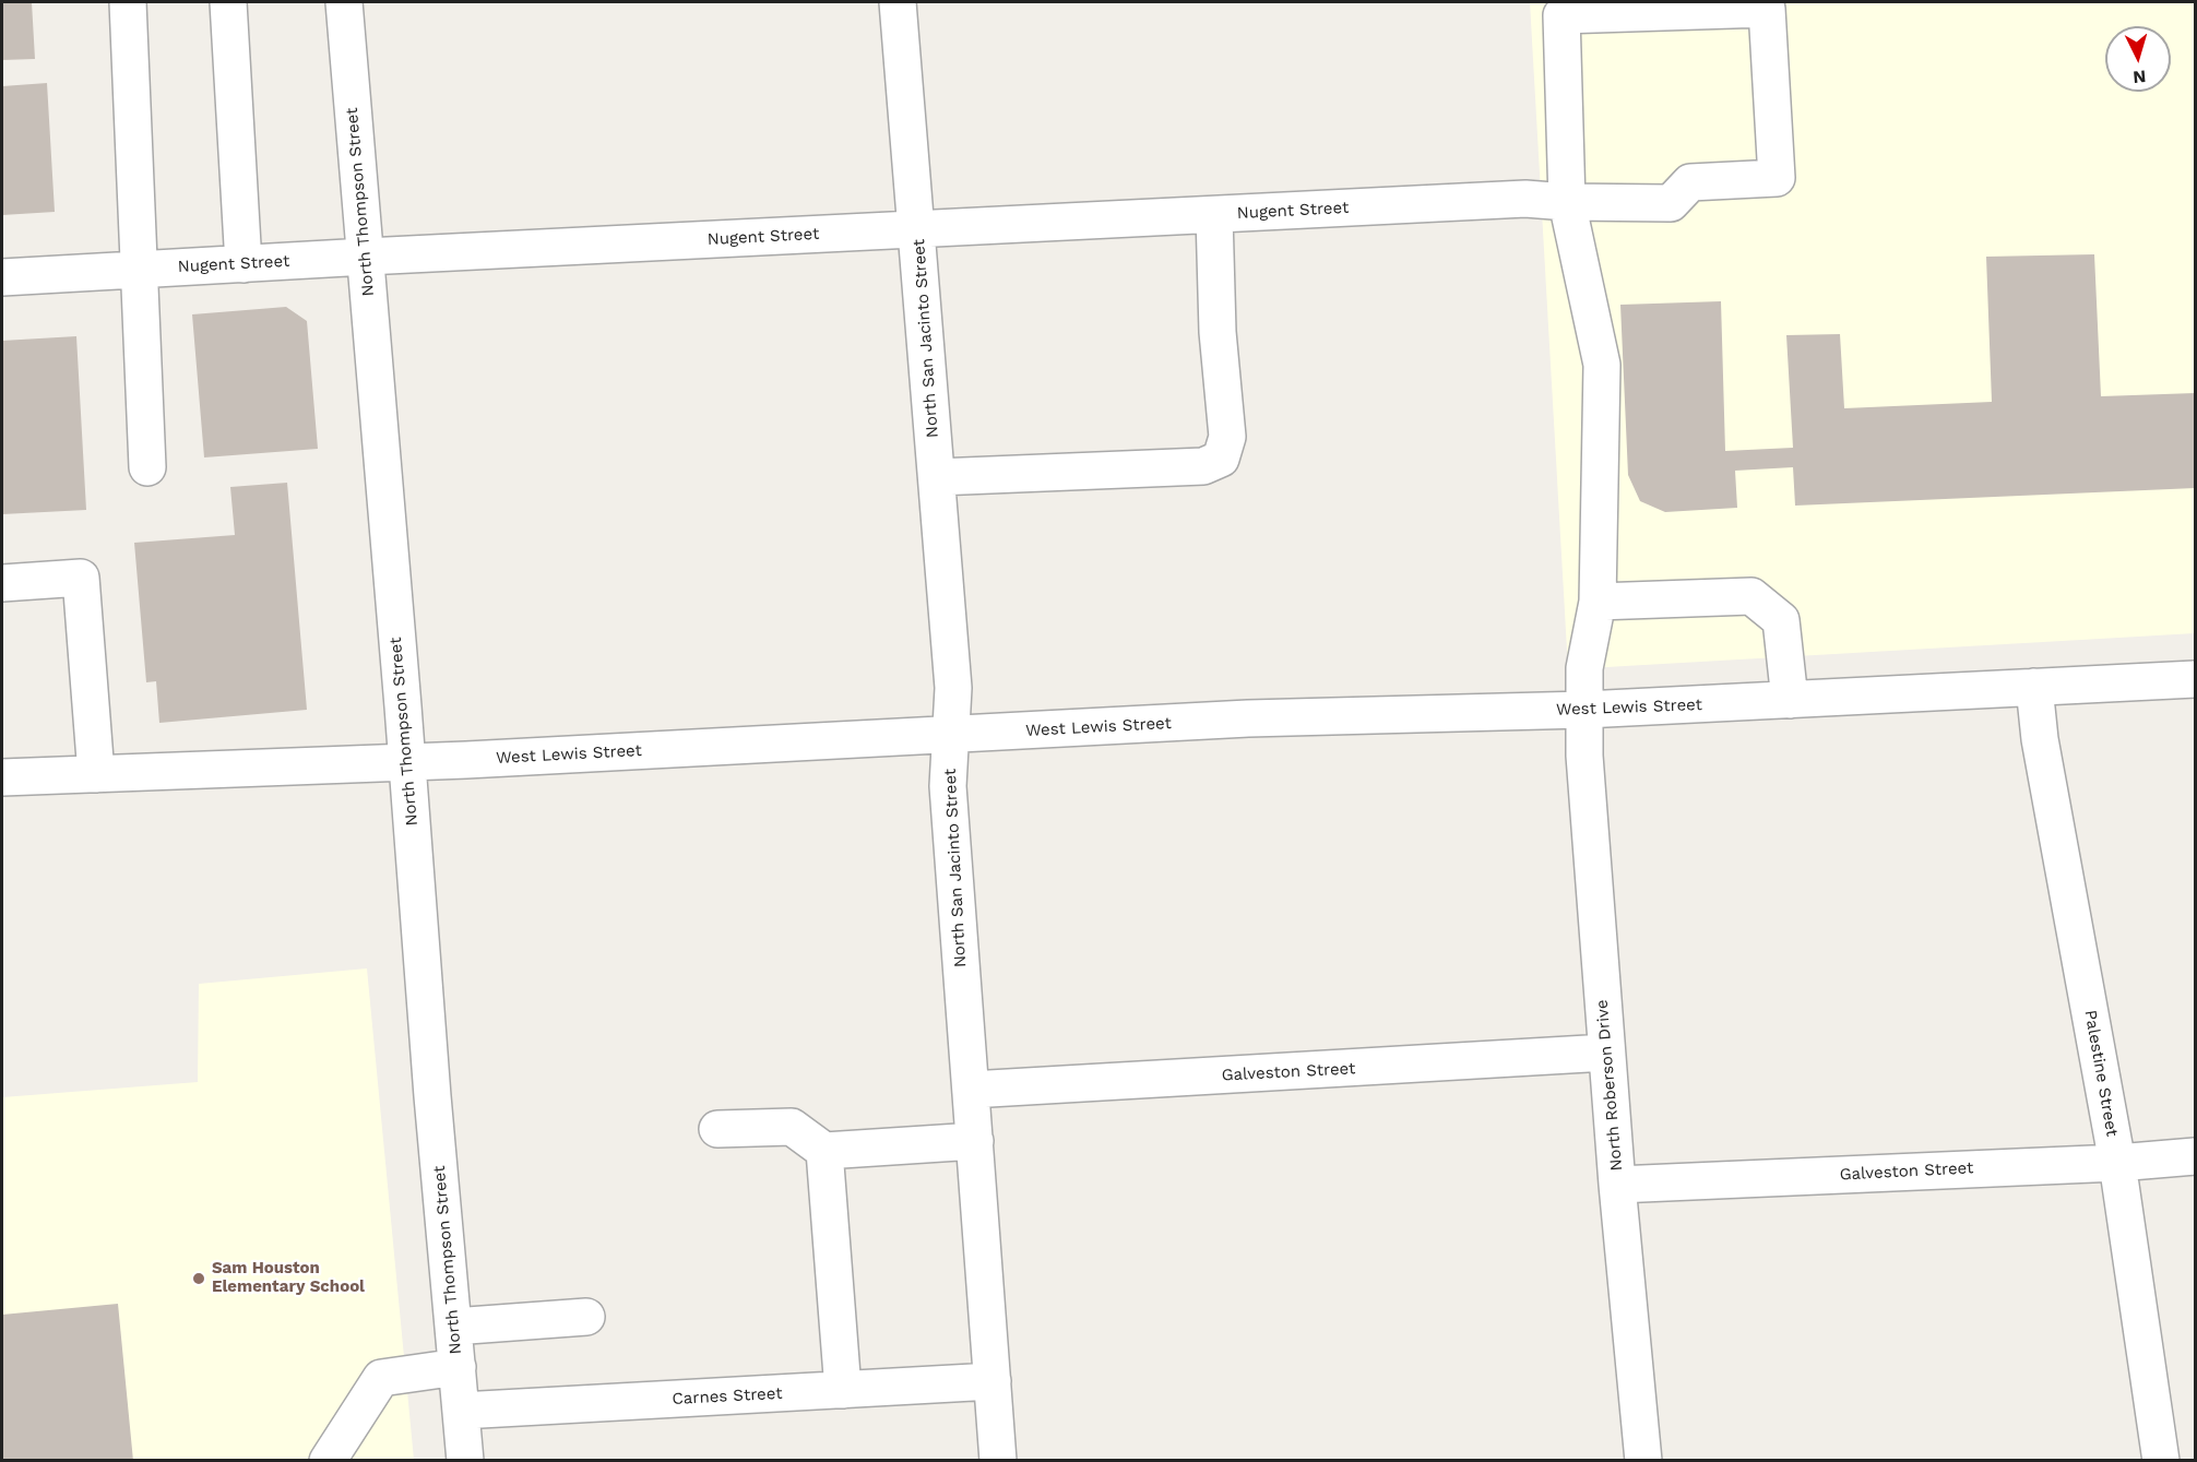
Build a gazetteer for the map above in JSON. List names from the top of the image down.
{
  "streets": {
    "street": [
      "North Thompson Street",
      "Nugent Street",
      "North San Jacinto Street",
      "West Lewis Street",
      "Galveston Street",
      "Palestine Street",
      "North Roberson Drive",
      "Carnes Street"
    ]
  },
  "crossings": [
    ["North Thompson Street", "Nugent Street"],
    ["North Thompson Street", "West Lewis Street"],
    ["North Thompson Street", "Carnes Street"],
    ["Nugent Street", "North San Jacinto Street"],
    ["Nugent Street", "North Roberson Drive"],
    ["North San Jacinto Street", "West Lewis Street"],
    ["North San Jacinto Street", "Galveston Street"],
    ["North San Jacinto Street", "Carnes Street"],
    ["West Lewis Street", "Palestine Street"],
    ["West Lewis Street", "North Roberson Drive"],
    ["Galveston Street", "Palestine Street"],
    ["Galveston Street", "North Roberson Drive"]
  ],
  "places": ["Sam Houston Elementary School"],
  "north": "bottom"
}
